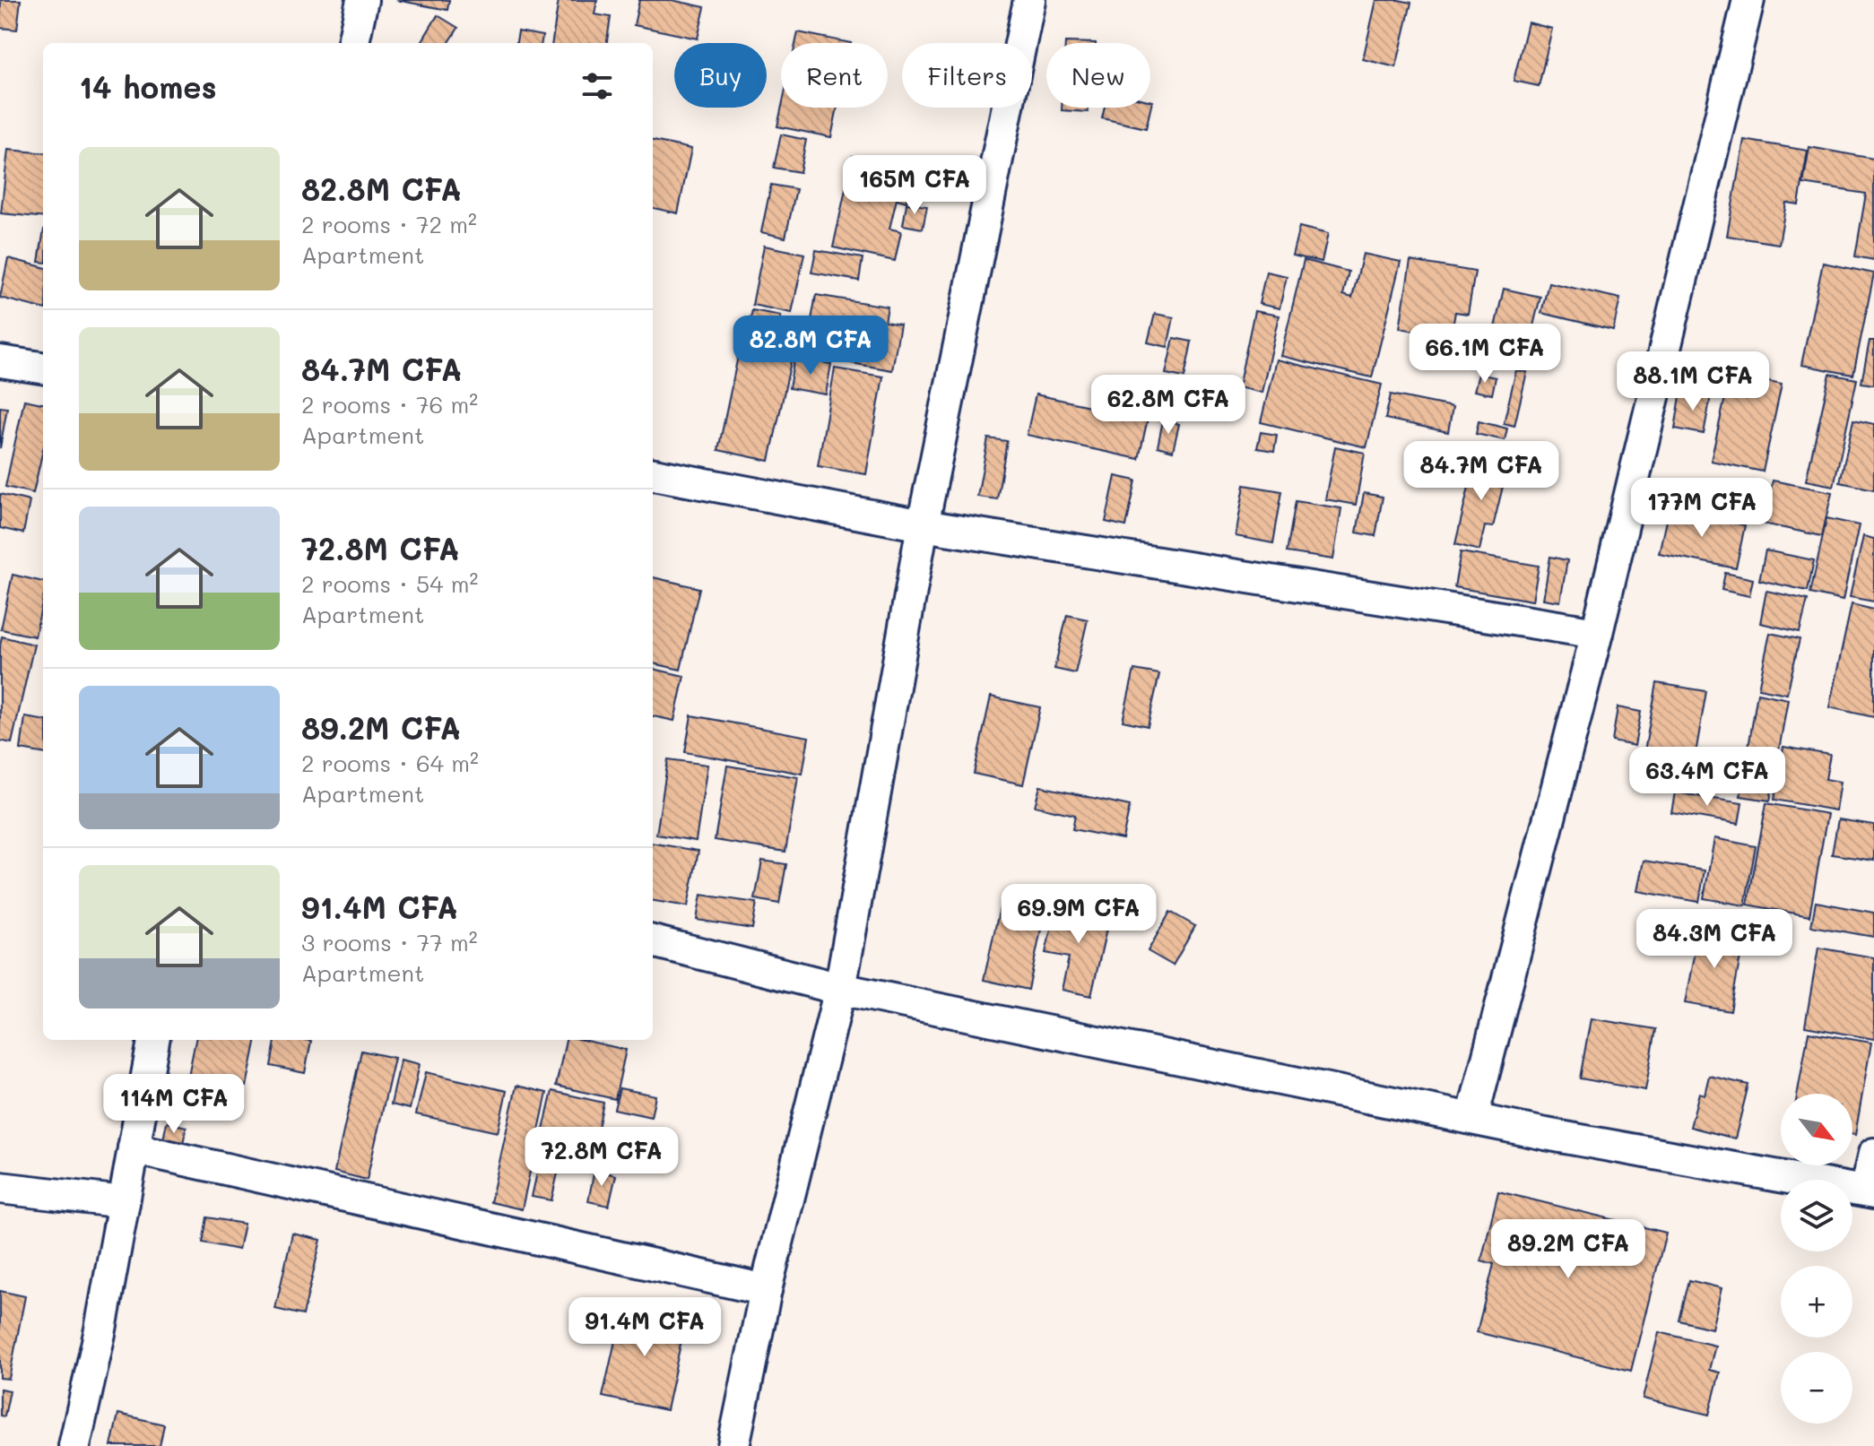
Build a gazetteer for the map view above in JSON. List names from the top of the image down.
{
  "north": "bottom right",
  "page": {
    "chip": [
      "Buy",
      "Rent",
      "Filters",
      "New"
    ],
    "heading": "14 homes",
    "list": [
      {
        "name": "82.8M CFA",
        "note": "2 rooms · 72 m² · Apartment"
      },
      {
        "name": "84.7M CFA",
        "note": "2 rooms · 76 m² · Apartment"
      },
      {
        "name": "72.8M CFA",
        "note": "2 rooms · 54 m² · Apartment"
      },
      {
        "name": "89.2M CFA",
        "note": "2 rooms · 64 m² · Apartment"
      },
      {
        "name": "91.4M CFA",
        "note": "3 rooms · 77 m² · Apartment"
      }
    ],
    "price": [
      "165M CFA",
      "82.8M CFA",
      "66.1M CFA",
      "88.1M CFA",
      "62.8M CFA",
      "84.7M CFA",
      "177M CFA",
      "63.4M CFA",
      "69.9M CFA",
      "84.3M CFA",
      "114M CFA",
      "72.8M CFA",
      "89.2M CFA",
      "91.4M CFA"
    ],
    "map_buttons": ["+", "−"]
  }
}
